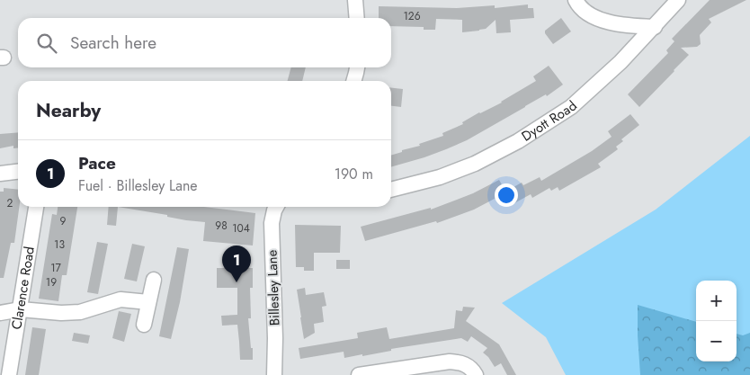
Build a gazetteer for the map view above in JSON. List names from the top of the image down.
{
  "streets": {
    "street": ["Dyott Road", "Billesley Lane", "Clarence Road"]
  },
  "house_numbers": [
    "126",
    "2",
    "9",
    "98",
    "104",
    "13",
    "17",
    "19"
  ],
  "page": {
    "search": "Search here",
    "heading": "Nearby",
    "list": [
      {
        "mark": "1",
        "name": "Pace",
        "note": "Fuel · Billesley Lane",
        "value": "190 m"
      }
    ],
    "pins": "1",
    "map_buttons": ["+", "−"]
  }
}
